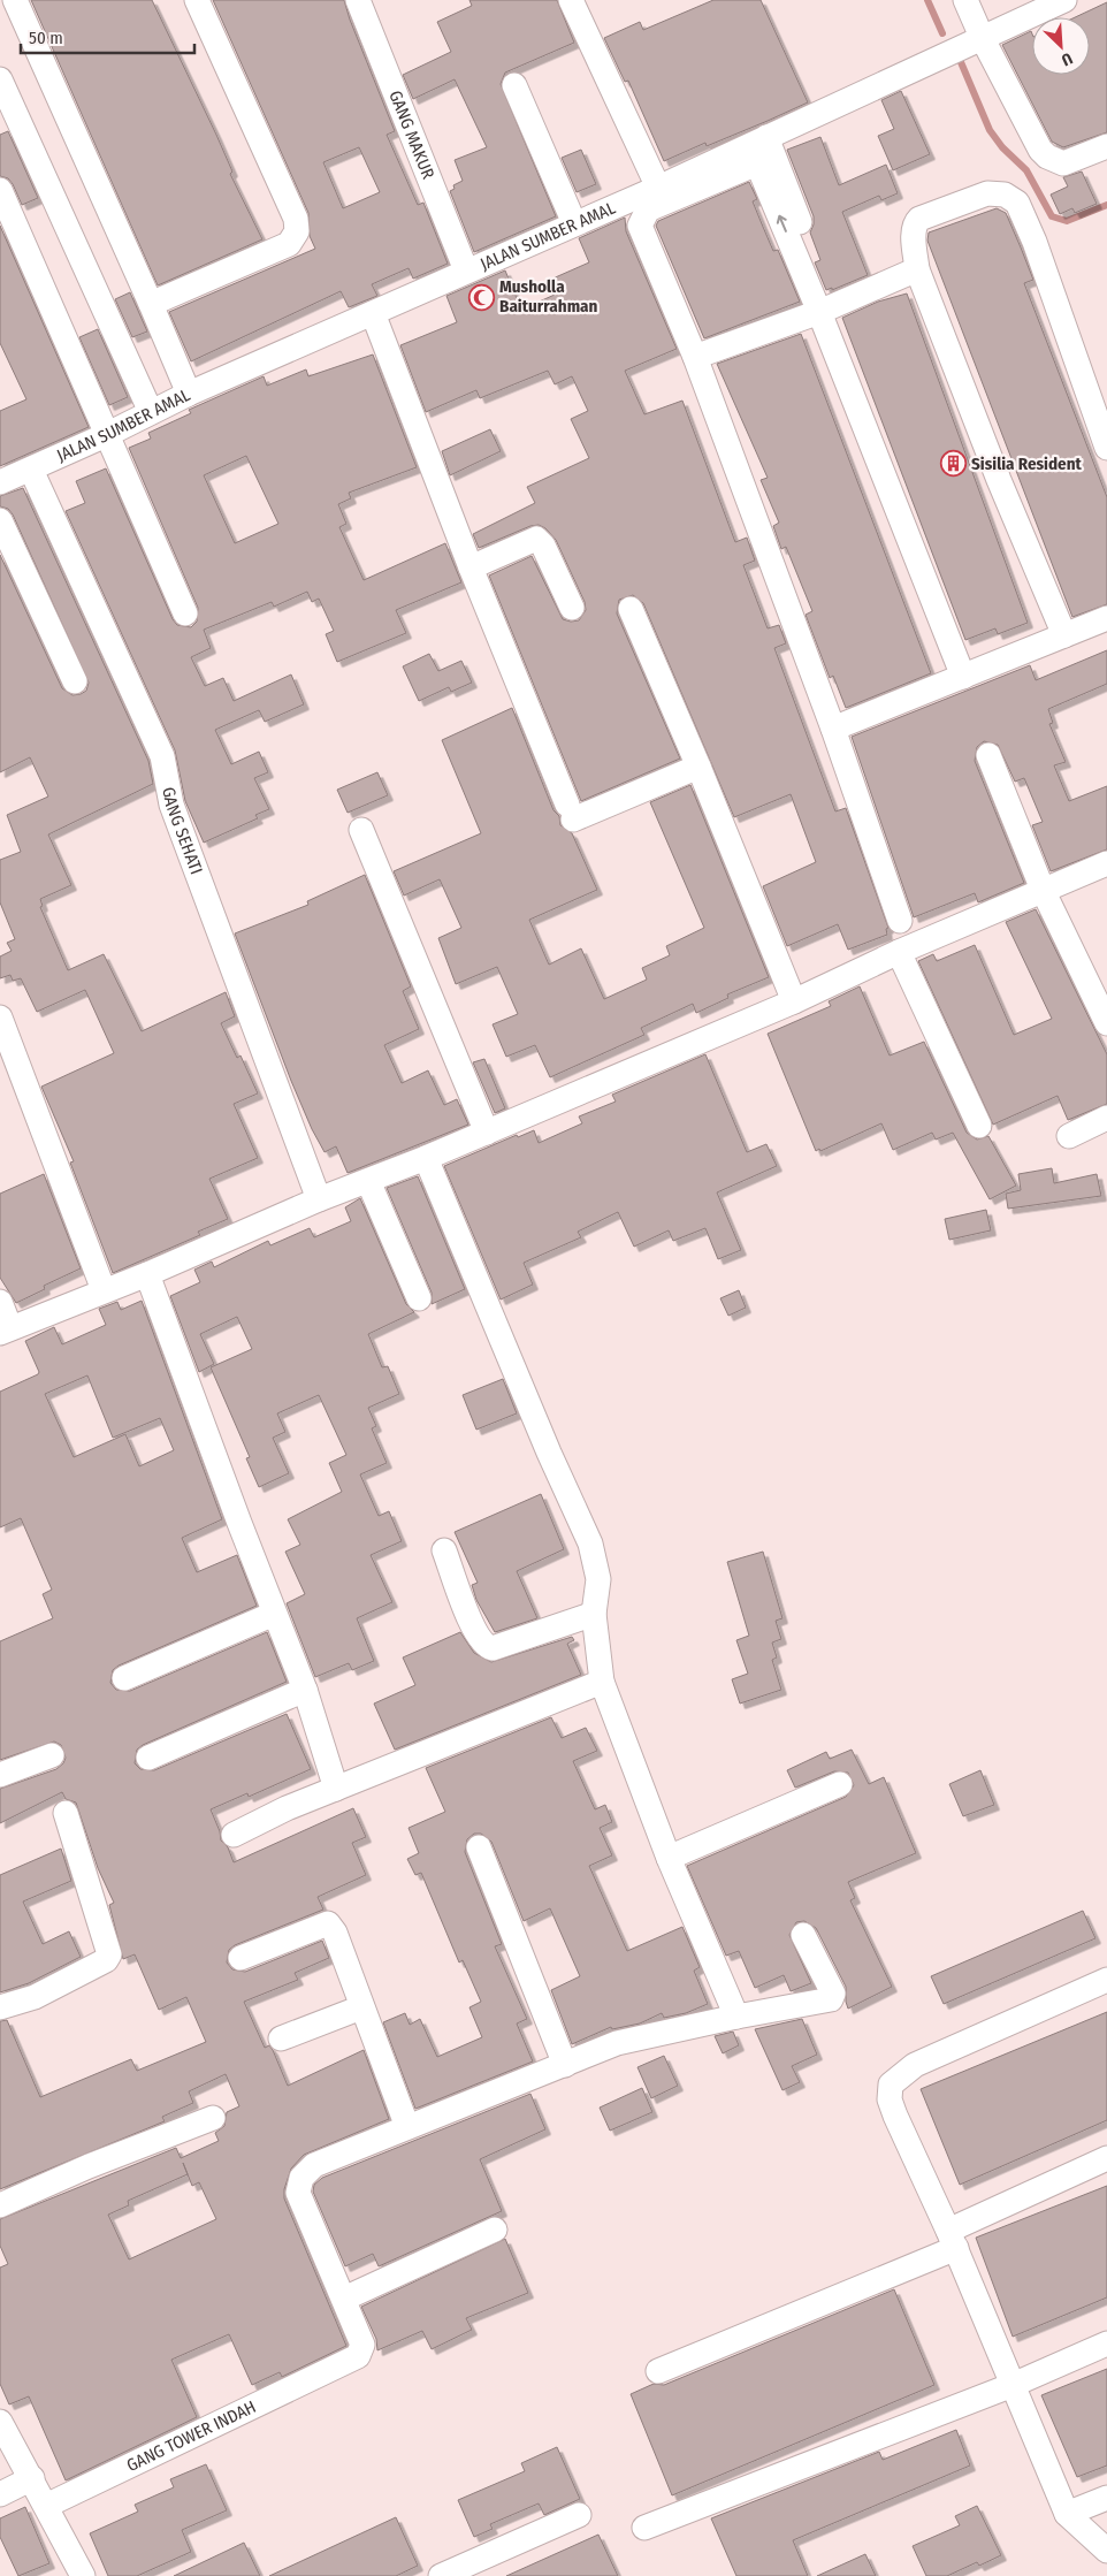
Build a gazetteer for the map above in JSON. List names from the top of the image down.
{
  "streets": {
    "street": [
      "GANG MAKUR",
      "JALAN SUMBER AMAL",
      "GANG SEHATI",
      "GANG TOWER INDAH"
    ]
  },
  "crossings": [
    ["GANG MAKUR", "JALAN SUMBER AMAL"],
    ["JALAN SUMBER AMAL", "GANG SEHATI"]
  ],
  "places": {
    "mosque": ["Musholla Baiturrahman"],
    "building": ["Sisilia Resident"]
  },
  "scale_bar": "50 m",
  "north": "bottom right"
}
